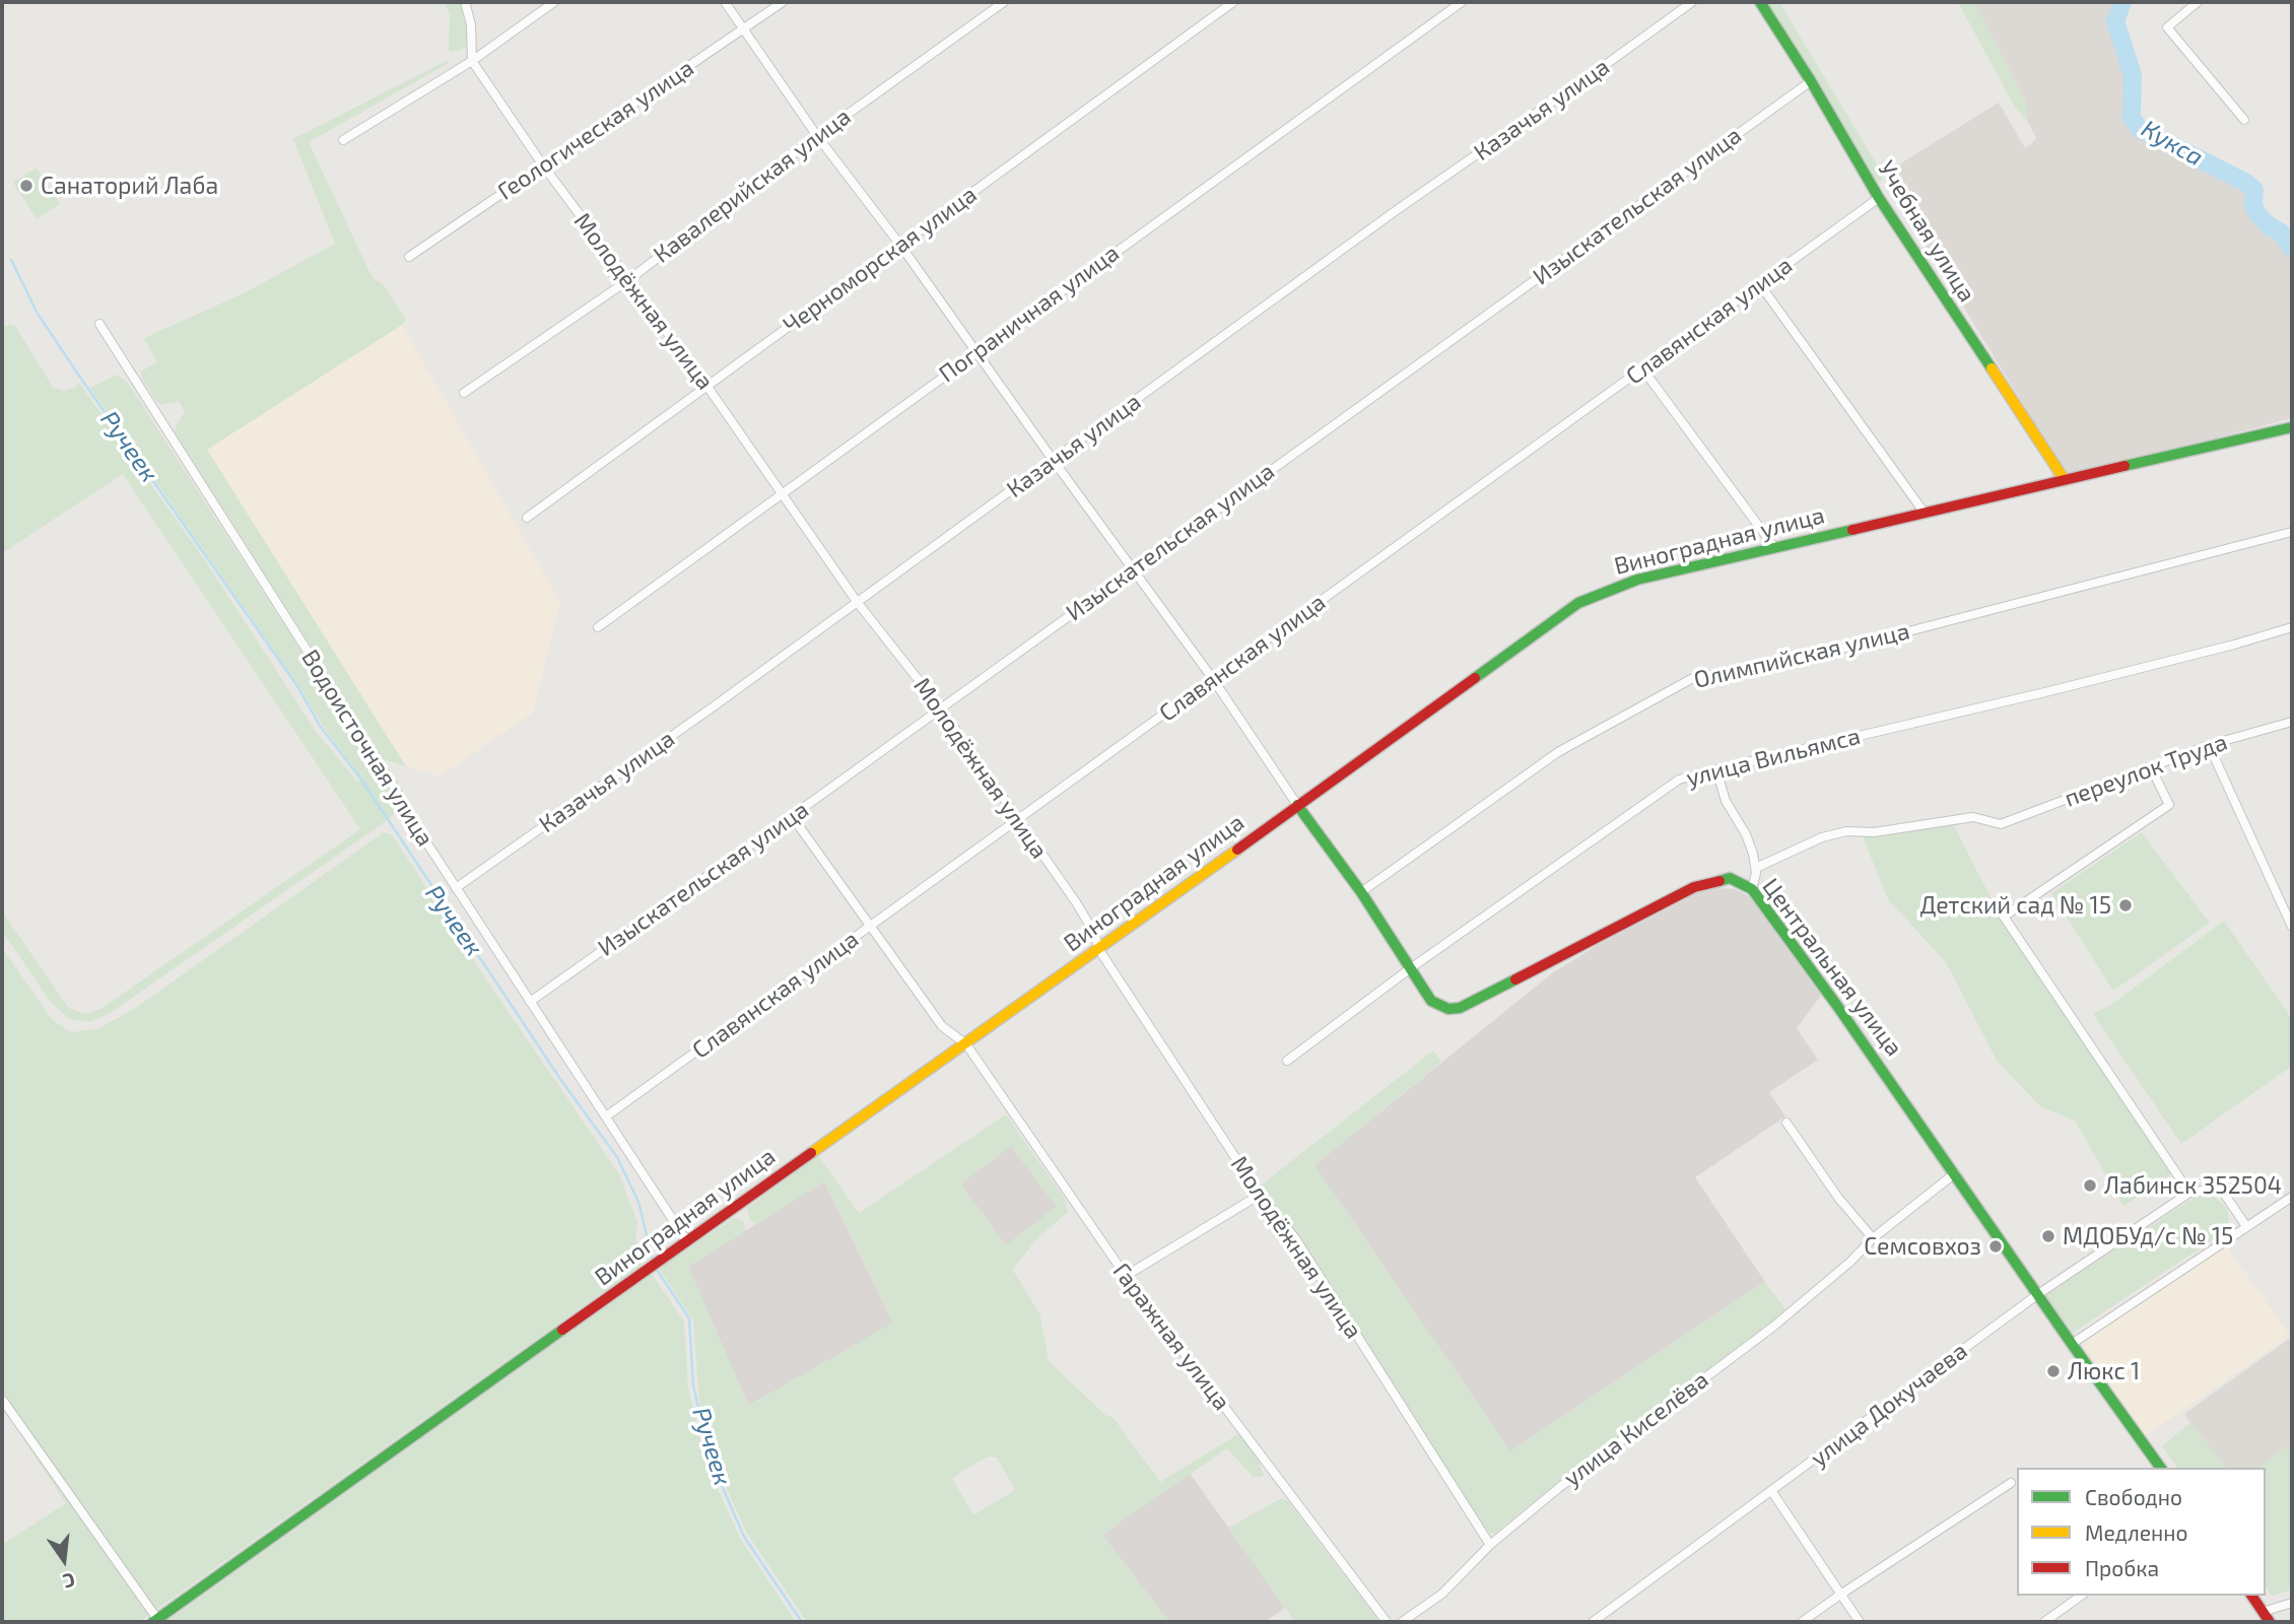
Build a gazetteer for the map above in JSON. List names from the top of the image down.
{
  "streets": {
    "street": [
      "Казачья улица",
      "Геологическая улица",
      "Кавалерийская улица",
      "Изыскательская улица",
      "Учебная улица",
      "Черноморская улица",
      "Молодёжная улица",
      "Пограничная улица",
      "Славянская улица",
      "Виноградная улица",
      "Олимпийская улица",
      "Водоисточная улица",
      "улица Вильямса",
      "переулок Труда",
      "Центральная улица",
      "Гаражная улица",
      "улица Докучаева",
      "улица Киселёва"
    ]
  },
  "crossings": [
    ["Казачья улица", "Молодёжная улица"],
    ["Казачья улица", "Водоисточная улица"],
    ["Геологическая улица", "Молодёжная улица"],
    ["Кавалерийская улица", "Молодёжная улица"],
    ["Изыскательская улица", "Учебная улица"],
    ["Изыскательская улица", "Молодёжная улица"],
    ["Изыскательская улица", "Водоисточная улица"],
    ["Изыскательская улица", "Гаражная улица"],
    ["Учебная улица", "Славянская улица"],
    ["Учебная улица", "Виноградная улица"],
    ["Черноморская улица", "Молодёжная улица"],
    ["Молодёжная улица", "Пограничная улица"],
    ["Молодёжная улица", "Славянская улица"],
    ["Молодёжная улица", "Виноградная улица"],
    ["Молодёжная улица", "улица Киселёва"],
    ["Славянская улица", "Водоисточная улица"],
    ["Славянская улица", "Гаражная улица"],
    ["Виноградная улица", "Водоисточная улица"],
    ["Виноградная улица", "Центральная улица"],
    ["Виноградная улица", "Гаражная улица"],
    ["Олимпийская улица", "Центральная улица"],
    ["улица Вильямса", "Центральная улица"],
    ["Центральная улица", "улица Докучаева"],
    ["Центральная улица", "улица Киселёва"]
  ],
  "water": ["Кукса", "Ручеек"],
  "places": [
    "Санаторий Лаба",
    "Детский сад № 15",
    "Лабинск 352504",
    "МДОБУд/с № 15",
    "Семсовхоз",
    "Люкс 1"
  ],
  "legend": ["Свободно", "Медленно", "Пробка"],
  "north": "bottom"
}
